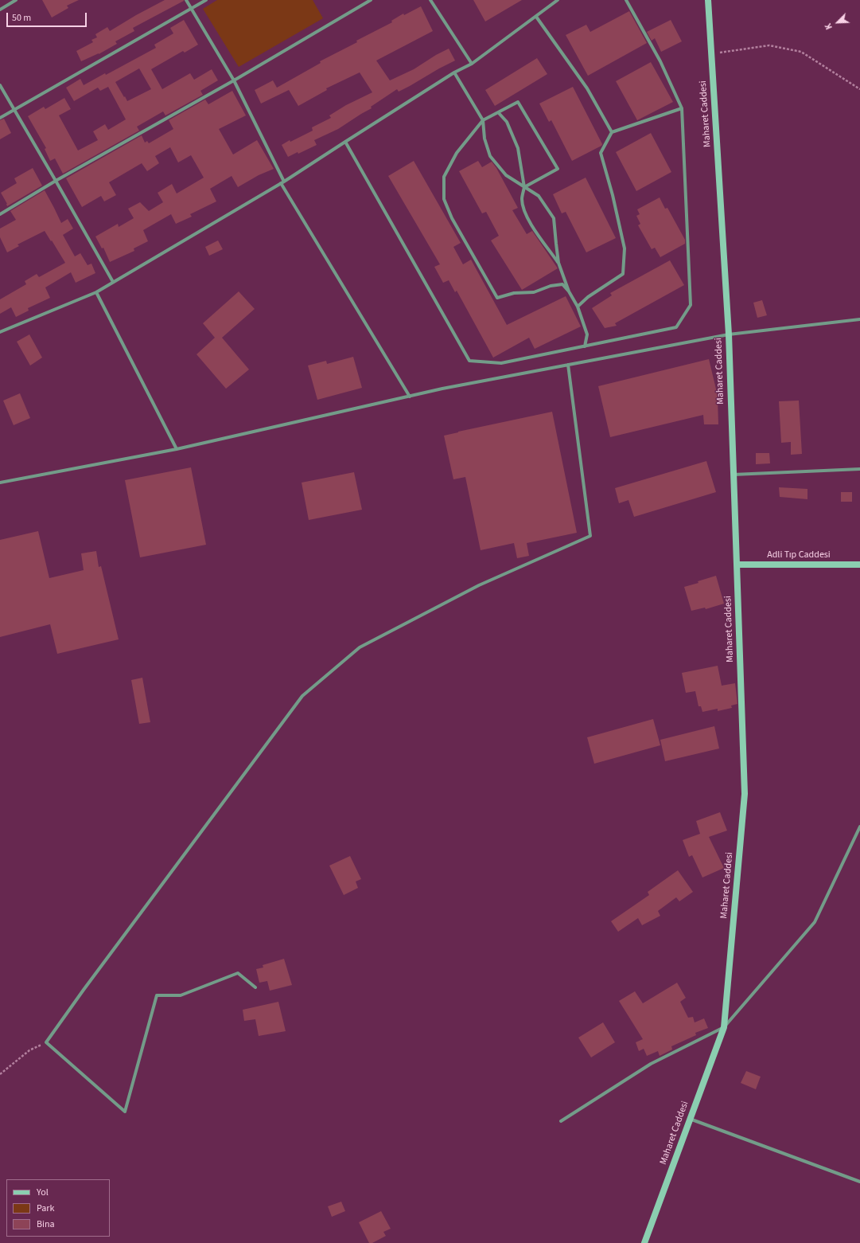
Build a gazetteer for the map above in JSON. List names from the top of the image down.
{
  "streets": {
    "street": ["Maharet Caddesi", "Adli Tıp Caddesi"]
  },
  "crossings": [
    ["Maharet Caddesi", "Adli Tıp Caddesi"]
  ],
  "legend": ["Yol", "Park", "Bina"],
  "scale_bar": "50 m",
  "north": "bottom left"
}
